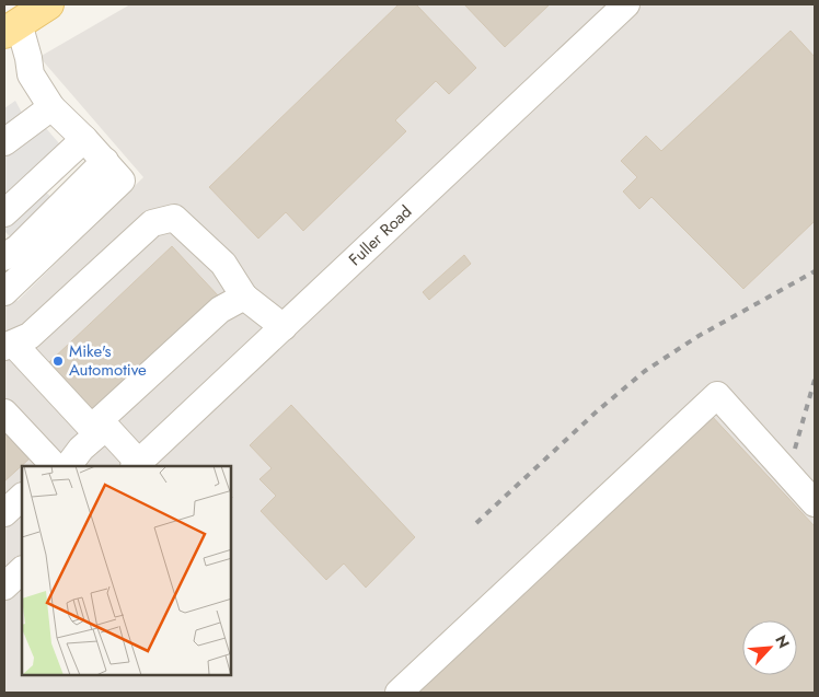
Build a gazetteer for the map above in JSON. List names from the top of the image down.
{
  "streets": {
    "street": ["Fuller Road"]
  },
  "places": ["Mike's Automotive"],
  "north": "top right"
}
